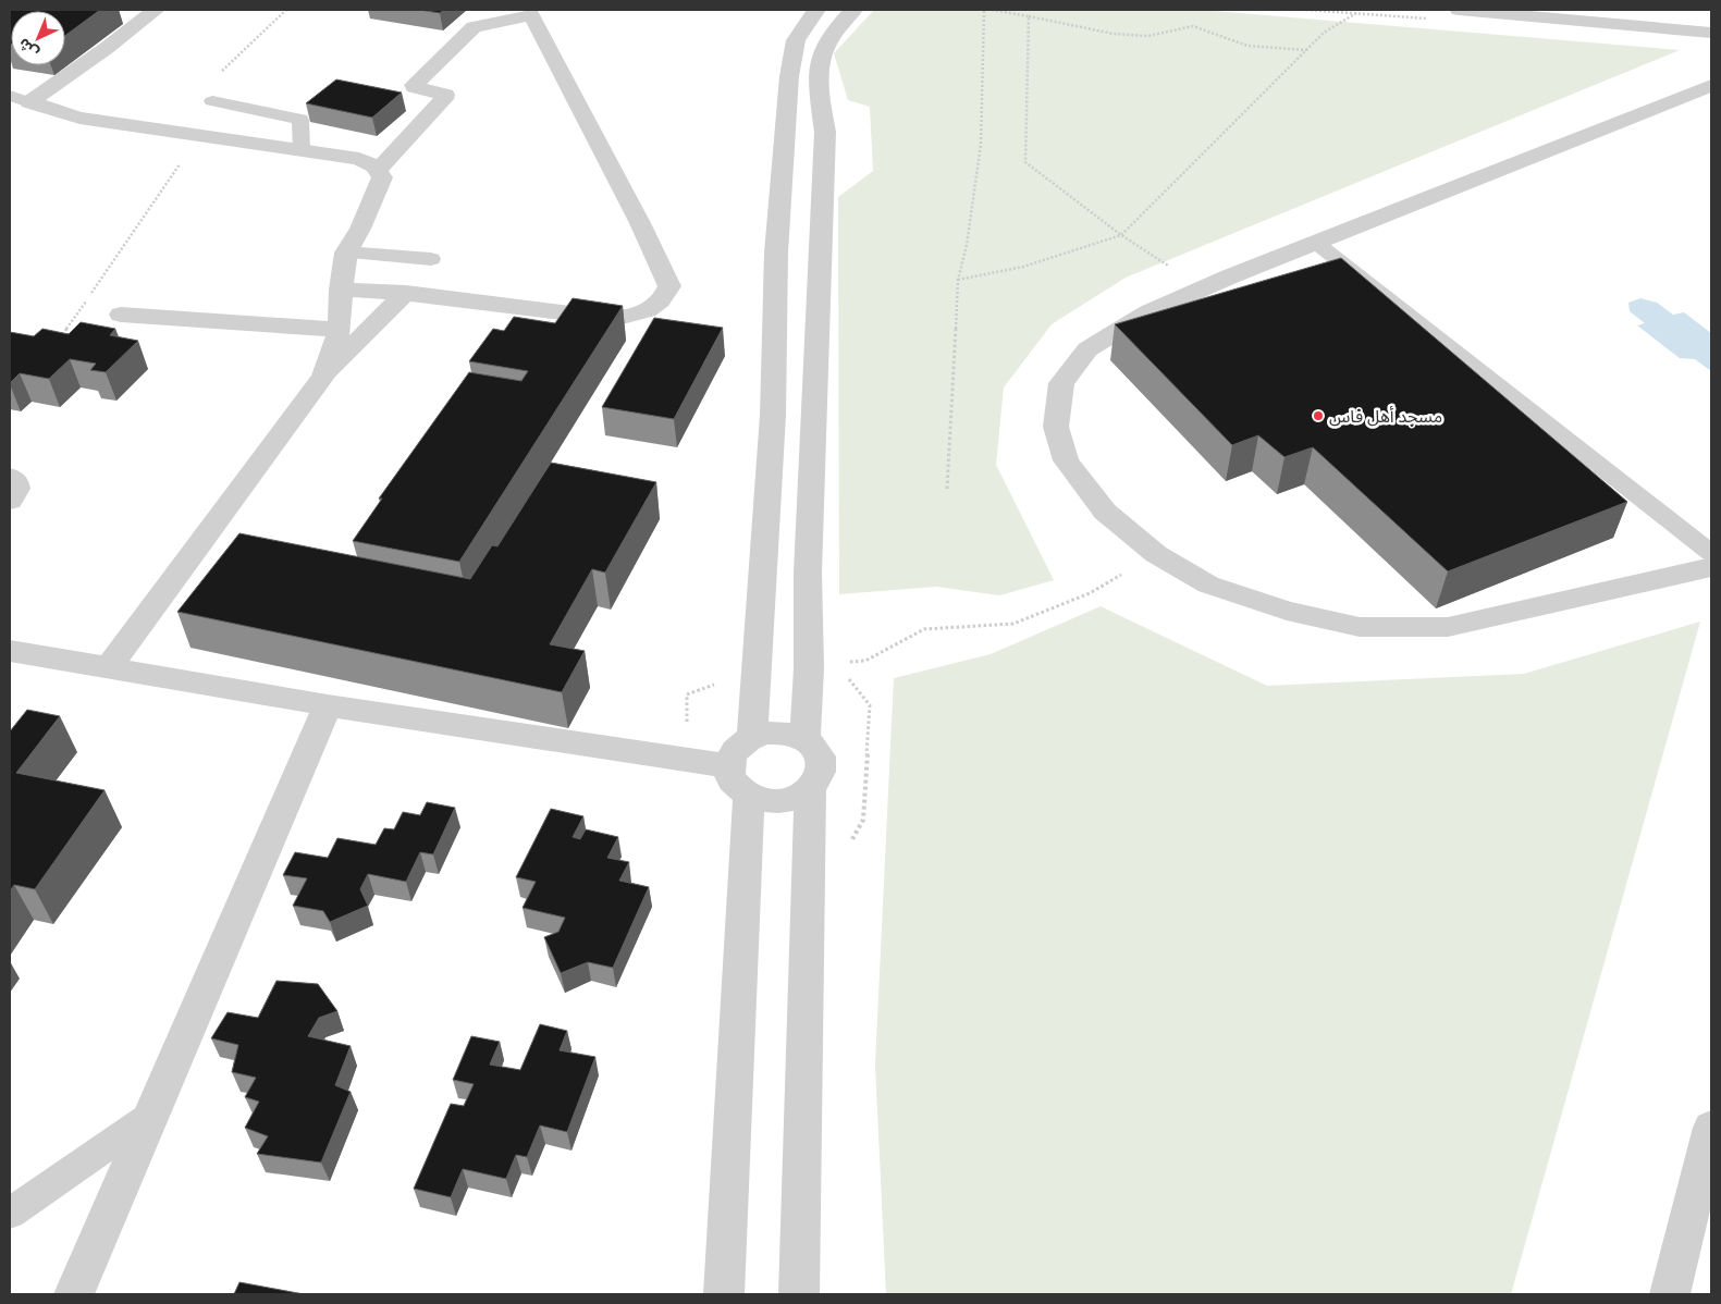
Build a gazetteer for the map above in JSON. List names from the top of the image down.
{
  "places": ["مسجد أهل فاس"],
  "north": "bottom left"
}
